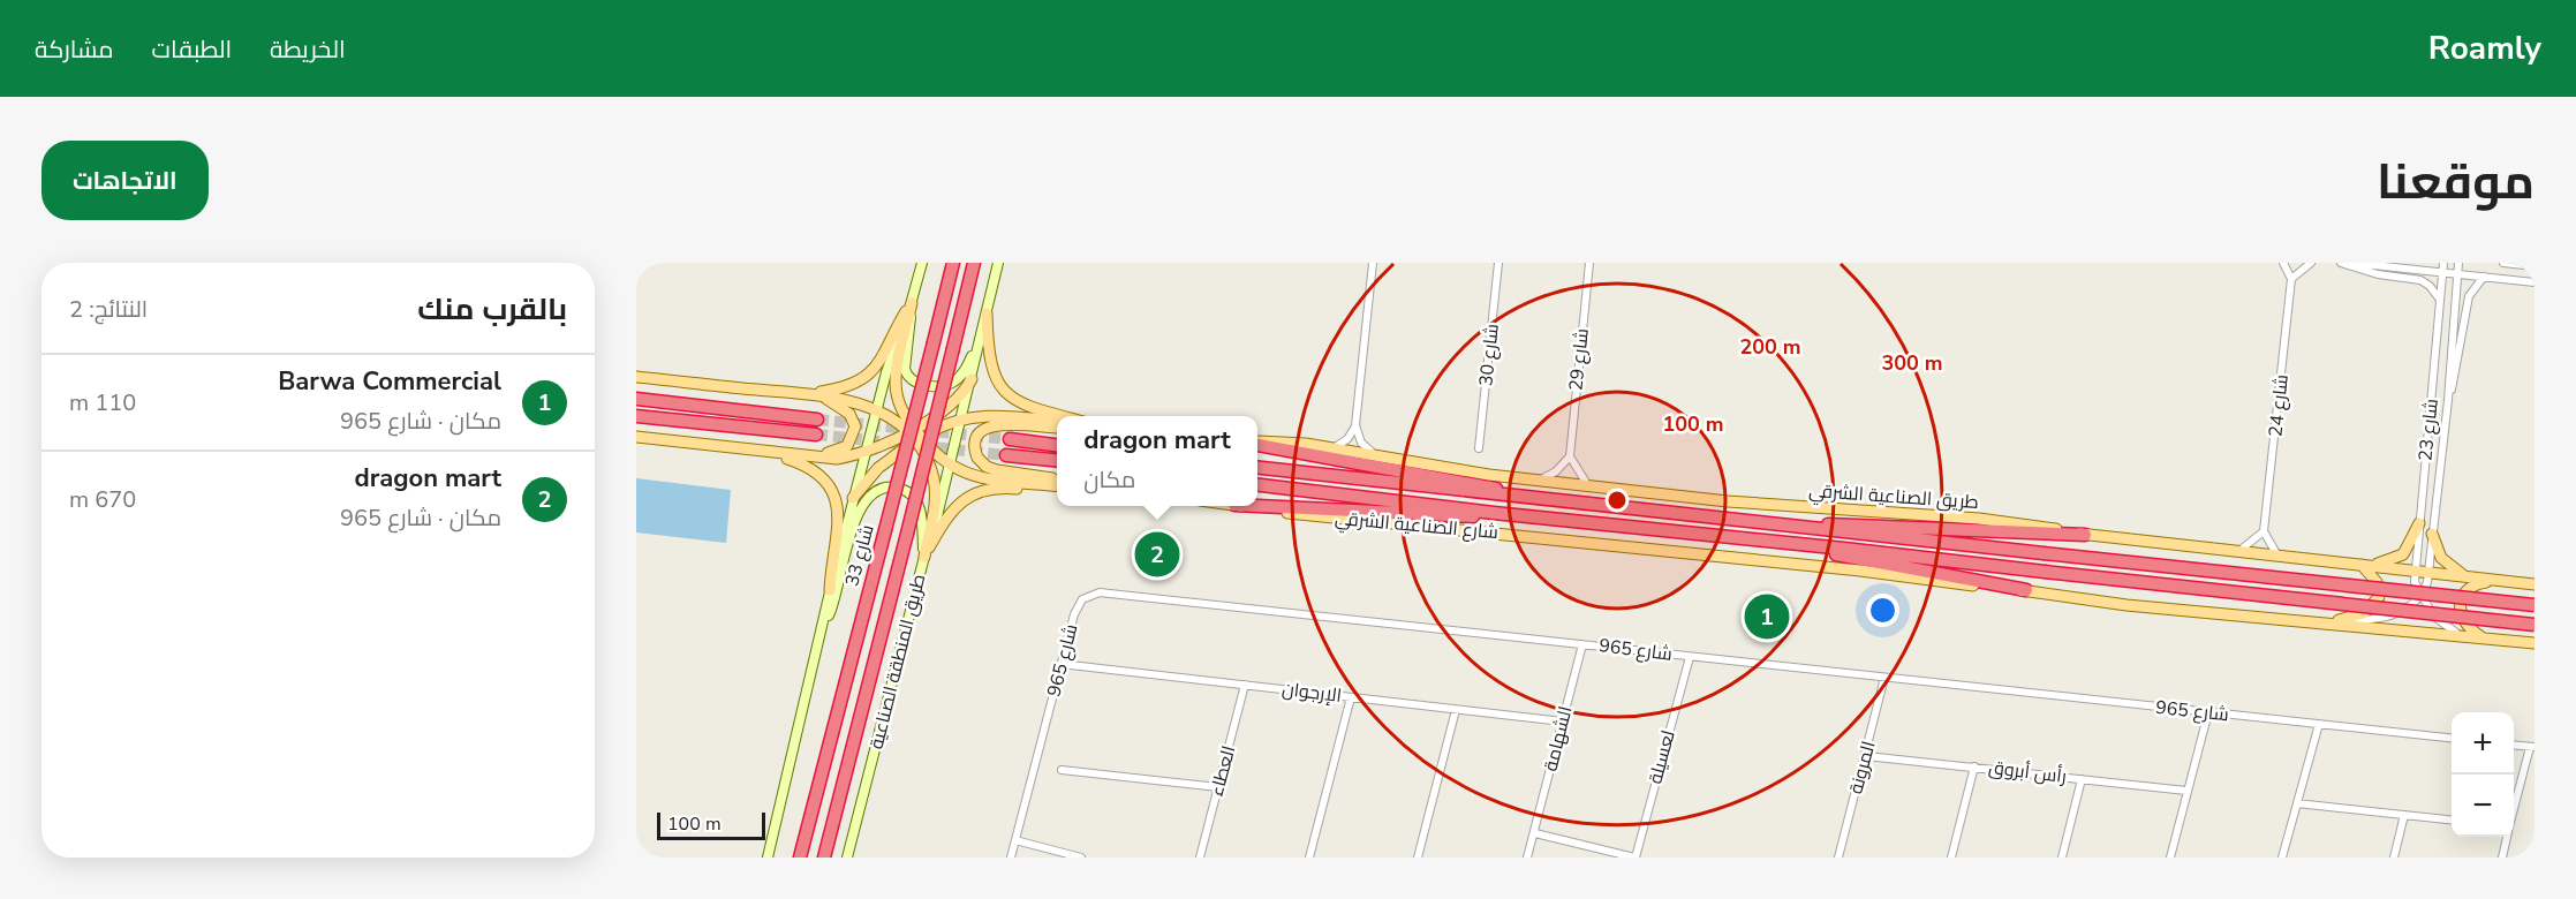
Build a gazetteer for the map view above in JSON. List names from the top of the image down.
{
  "streets": {
    "highway": ["طريق الصناعية الشرقي", "شارع 33"],
    "main road": ["شارع الصناعية الشرقي"],
    "street": [
      "شارع 30",
      "شارع 29",
      "شارع 24",
      "شارع 23",
      "شارع 965",
      "طريق المنطقة الصناعية",
      "الإرجوان",
      "الشهامة",
      "لعسيلة",
      "المرونة",
      "العطاء",
      "رأس أبروق"
    ]
  },
  "crossings": [
    ["شارع 23", "طريق الصناعية الشرقي"],
    ["شارع 965", "الإرجوان"],
    ["شارع 965", "الشهامة"],
    ["شارع 965", "لعسيلة"],
    ["شارع 965", "المرونة"],
    ["الإرجوان", "الشهامة"],
    ["الإرجوان", "العطاء"],
    ["المرونة", "رأس أبروق"]
  ],
  "scale_bar": "100 m",
  "page": {
    "header": "Roamly",
    "nav": ["الخريطة", "الطبقات", "مشاركة"],
    "title": "موقعنا",
    "buttons": "الاتجاهات",
    "heading": ["بالقرب منك", "النتائج: 2"],
    "list": [
      {
        "mark": "1",
        "name": "Barwa Commercial",
        "note": "مكان · شارع 965",
        "value": "110 m"
      },
      {
        "mark": "2",
        "name": "dragon mart",
        "note": "مكان · شارع 965",
        "value": "670 m"
      }
    ],
    "popup": ["dragon mart", "مكان"],
    "pins": ["2", "1"],
    "map_buttons": ["+", "−"],
    "scale": "100 m"
  },
  "rings": ["200 m", "300 m", "100 m"]
}
